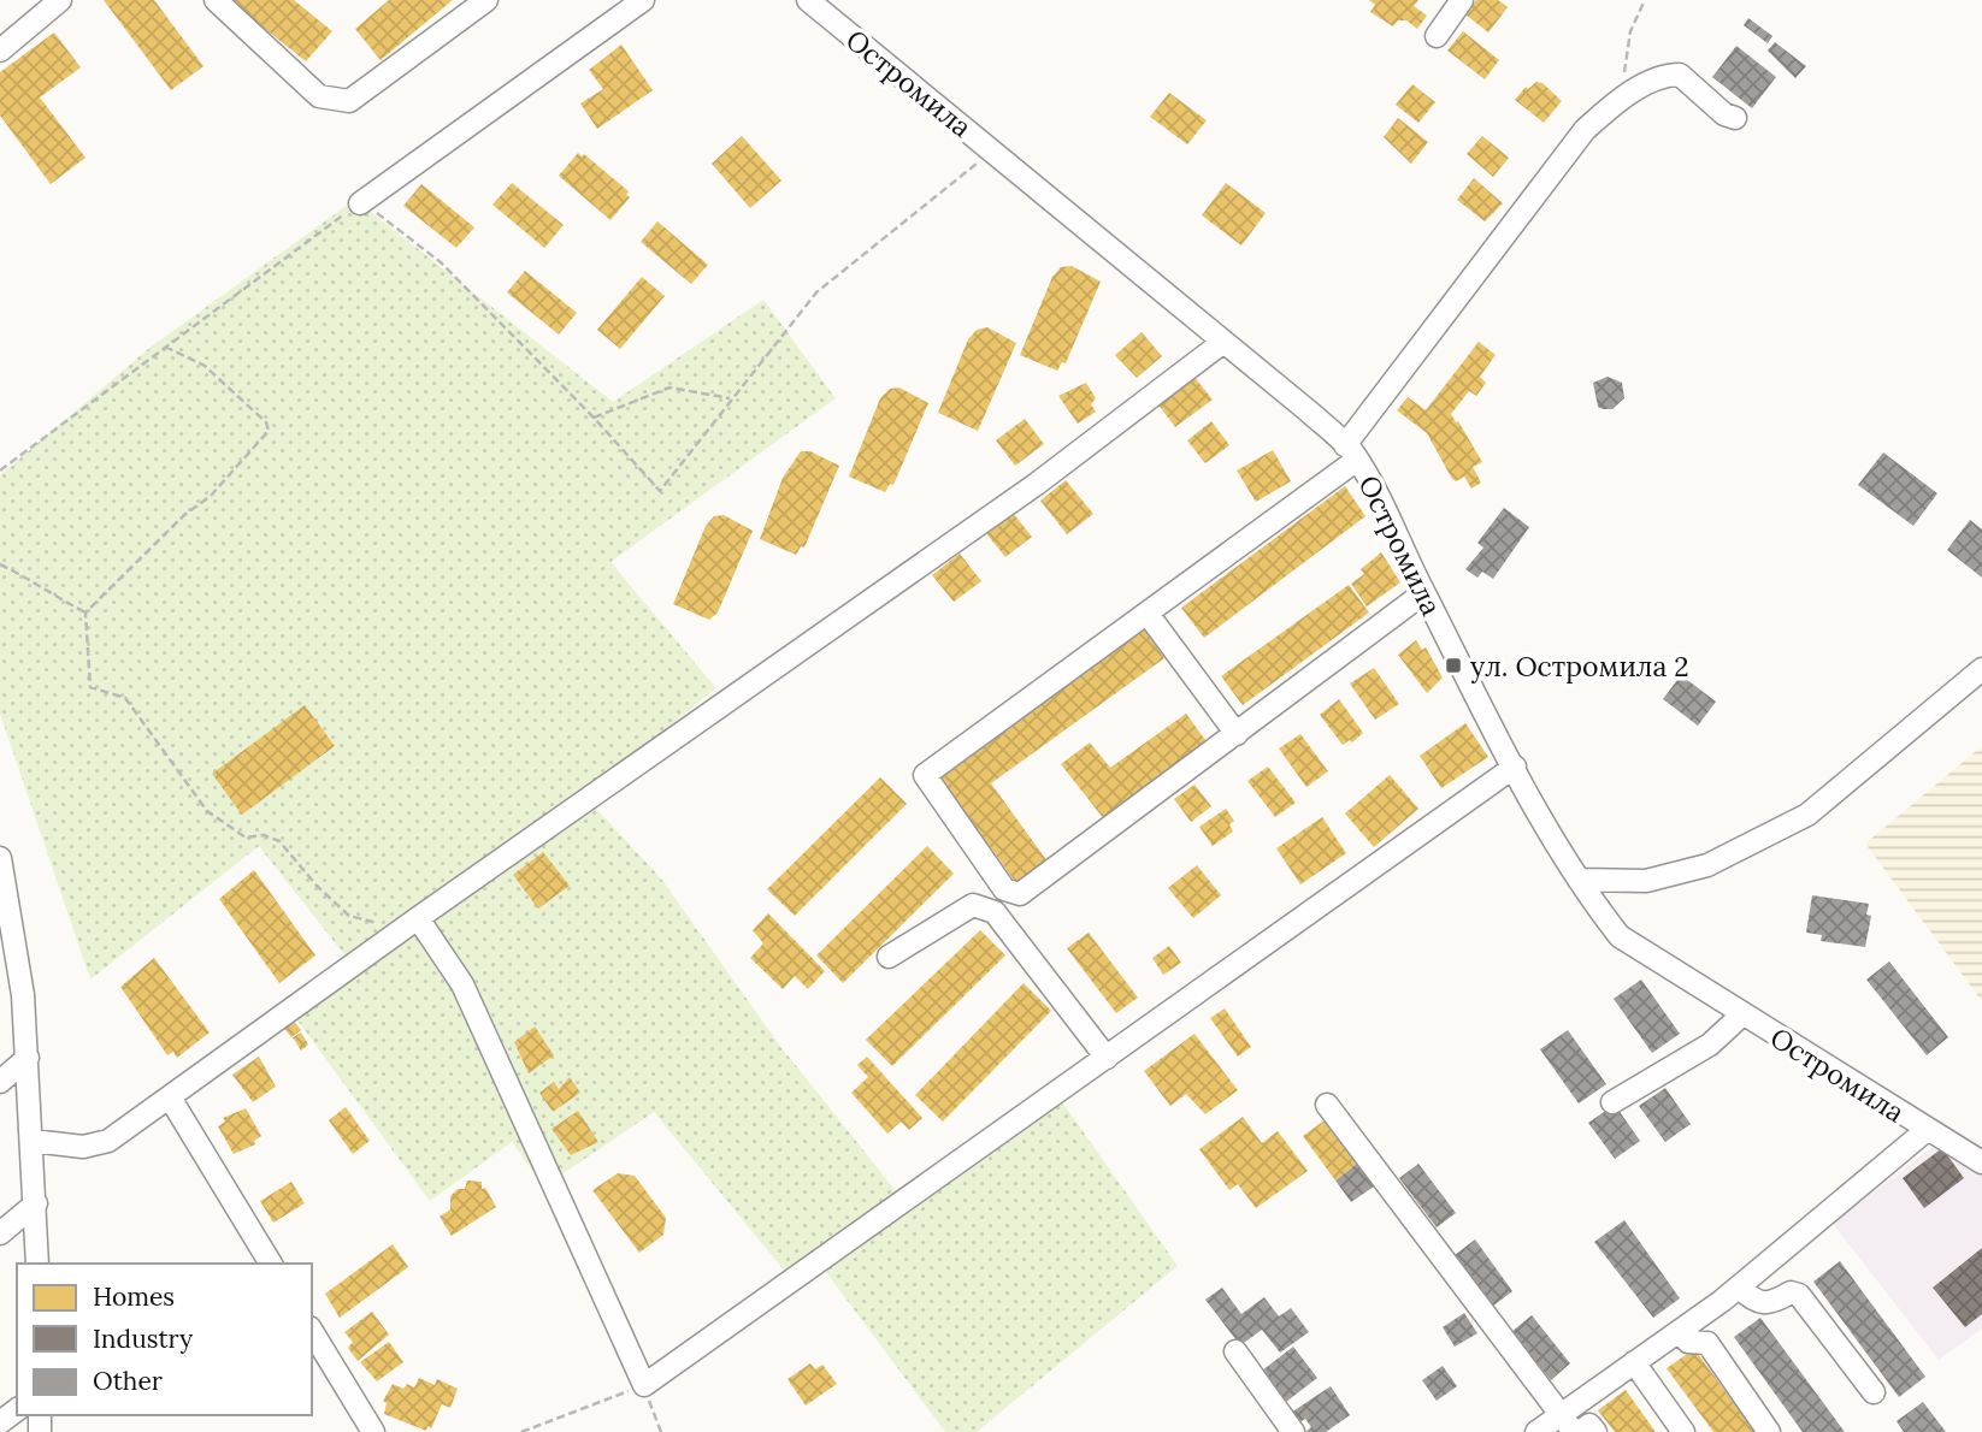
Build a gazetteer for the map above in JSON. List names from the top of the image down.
{
  "streets": {
    "street": ["Остромила"]
  },
  "places": {
    "transit": ["ул. Остромила 2"]
  },
  "legend": ["Homes", "Industry", "Other"]
}
